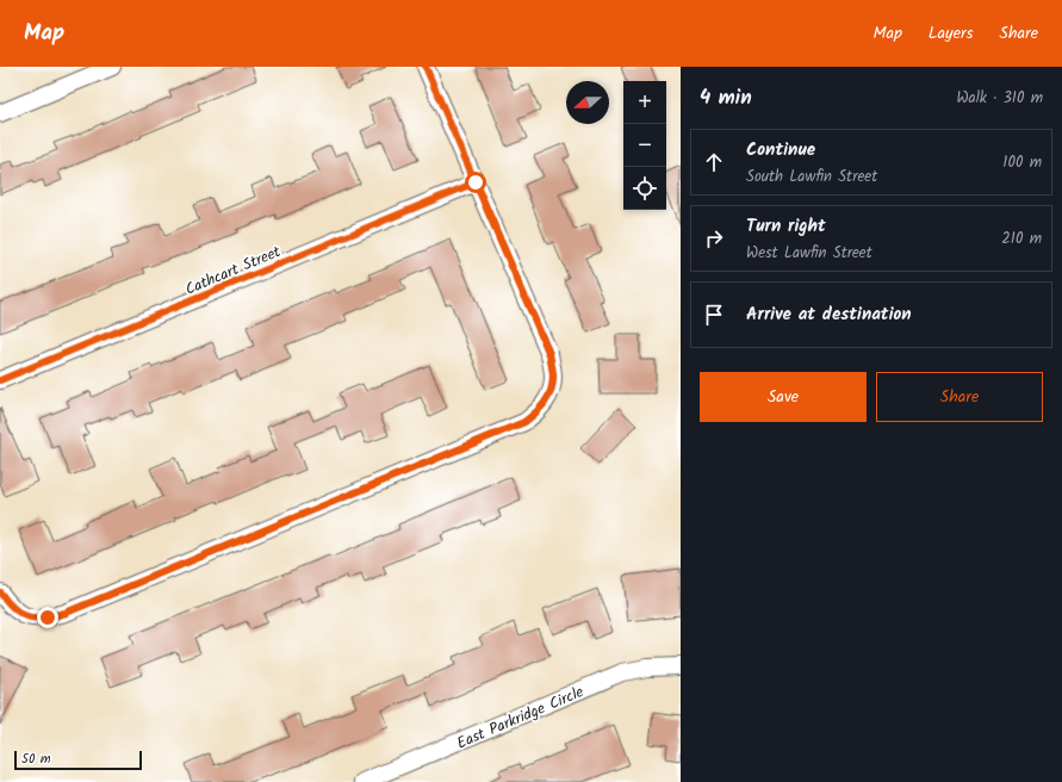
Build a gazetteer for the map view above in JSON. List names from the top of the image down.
{
  "streets": {
    "street": ["Cathcart Street", "East Parkridge Circle"]
  },
  "scale_bar": "50 m",
  "north": "left",
  "page": {
    "header": "Map",
    "nav": ["Map", "Layers", "Share"],
    "heading": ["4 min", "Walk · 310 m"],
    "map_buttons": ["+", "−"],
    "list": [
      ["Continue", "South Lawfin Street", "100 m"],
      ["Turn right", "West Lawfin Street", "210 m"],
      "Arrive at destination"
    ],
    "buttons": ["Save", "Share"],
    "scale": "50 m"
  }
}
